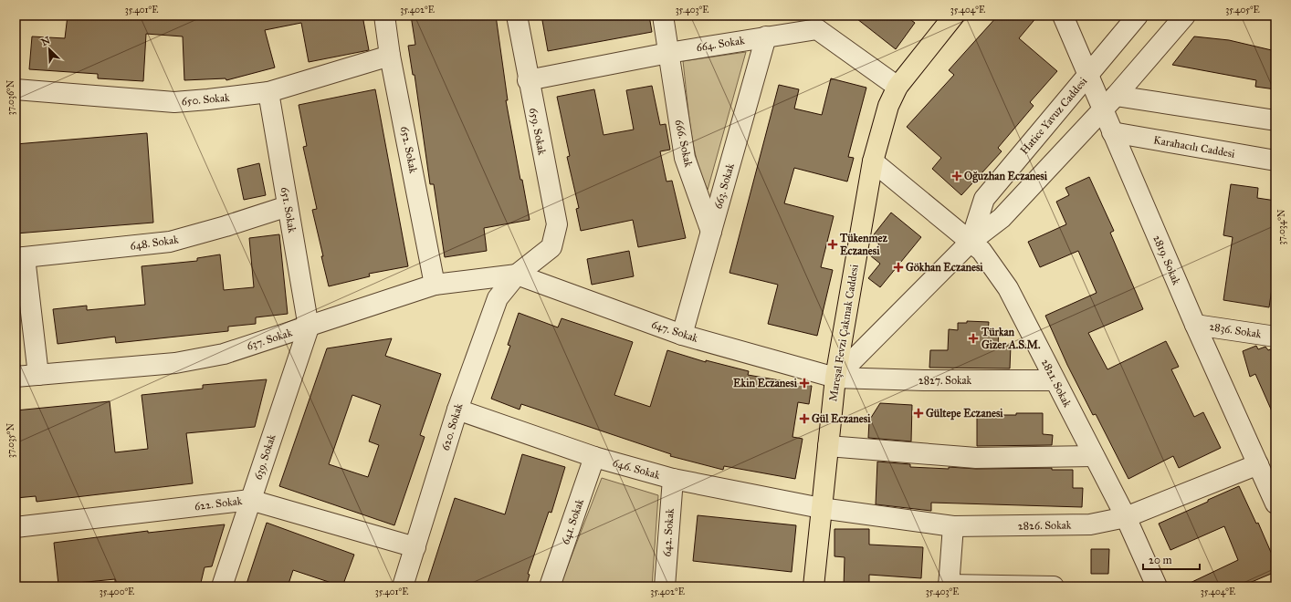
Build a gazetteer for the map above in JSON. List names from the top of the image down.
{
  "streets": {
    "main road": ["Mareşal Fevzi Çakmak Caddesi"],
    "street": [
      "664. Sokak",
      "650. Sokak",
      "Hatice Yavuz Caddesi",
      "659. Sokak",
      "666. Sokak",
      "Karahacılı Caddesi",
      "652. Sokak",
      "663. Sokak",
      "651. Sokak",
      "648. Sokak",
      "2819. Sokak",
      "2836. Sokak",
      "647. Sokak",
      "637. Sokak",
      "2827. Sokak",
      "2821. Sokak",
      "620. Sokak",
      "639. Sokak",
      "646. Sokak",
      "622. Sokak",
      "641. Sokak",
      "2826. Sokak",
      "642. Sokak"
    ]
  },
  "crossings": [
    ["664. Sokak", "659. Sokak"],
    ["664. Sokak", "666. Sokak"],
    ["664. Sokak", "663. Sokak"],
    ["664. Sokak", "Mareşal Fevzi Çakmak Caddesi"],
    ["650. Sokak", "652. Sokak"],
    ["650. Sokak", "651. Sokak"],
    ["Hatice Yavuz Caddesi", "2819. Sokak"],
    ["Hatice Yavuz Caddesi", "2821. Sokak"],
    ["659. Sokak", "620. Sokak"],
    ["666. Sokak", "663. Sokak"],
    ["Karahacılı Caddesi", "2819. Sokak"],
    ["652. Sokak", "637. Sokak"],
    ["663. Sokak", "647. Sokak"],
    ["651. Sokak", "648. Sokak"],
    ["651. Sokak", "637. Sokak"],
    ["651. Sokak", "639. Sokak"],
    ["2819. Sokak", "2836. Sokak"],
    ["2819. Sokak", "2826. Sokak"],
    ["647. Sokak", "Mareşal Fevzi Çakmak Caddesi"],
    ["647. Sokak", "637. Sokak"],
    ["647. Sokak", "2827. Sokak"],
    ["647. Sokak", "620. Sokak"],
    ["Mareşal Fevzi Çakmak Caddesi", "2827. Sokak"],
    ["Mareşal Fevzi Çakmak Caddesi", "2821. Sokak"],
    ["Mareşal Fevzi Çakmak Caddesi", "646. Sokak"],
    ["Mareşal Fevzi Çakmak Caddesi", "2826. Sokak"],
    ["637. Sokak", "620. Sokak"],
    ["637. Sokak", "639. Sokak"],
    ["2827. Sokak", "2821. Sokak"],
    ["2821. Sokak", "2826. Sokak"],
    ["620. Sokak", "646. Sokak"],
    ["620. Sokak", "622. Sokak"],
    ["639. Sokak", "622. Sokak"],
    ["646. Sokak", "641. Sokak"],
    ["646. Sokak", "2826. Sokak"],
    ["646. Sokak", "642. Sokak"]
  ],
  "places": {
    "health": [
      "Oğuzhan Eczanesi",
      "Tükenmez Eczanesi",
      "Gökhan Eczanesi",
      "Türkan Gizer A.S.M.",
      "Ekin Eczanesi",
      "Gültepe Eczanesi",
      "Gül Eczanesi"
    ]
  },
  "scale_bar": "20 m",
  "north": "top left",
  "coordinates": [
    "35.401°E",
    "35.402°E",
    "35.403°E",
    "35.404°E",
    "35.405°E",
    "37.036°N",
    "37.034°N",
    "37.035°N",
    "35.400°E"
  ]
}
